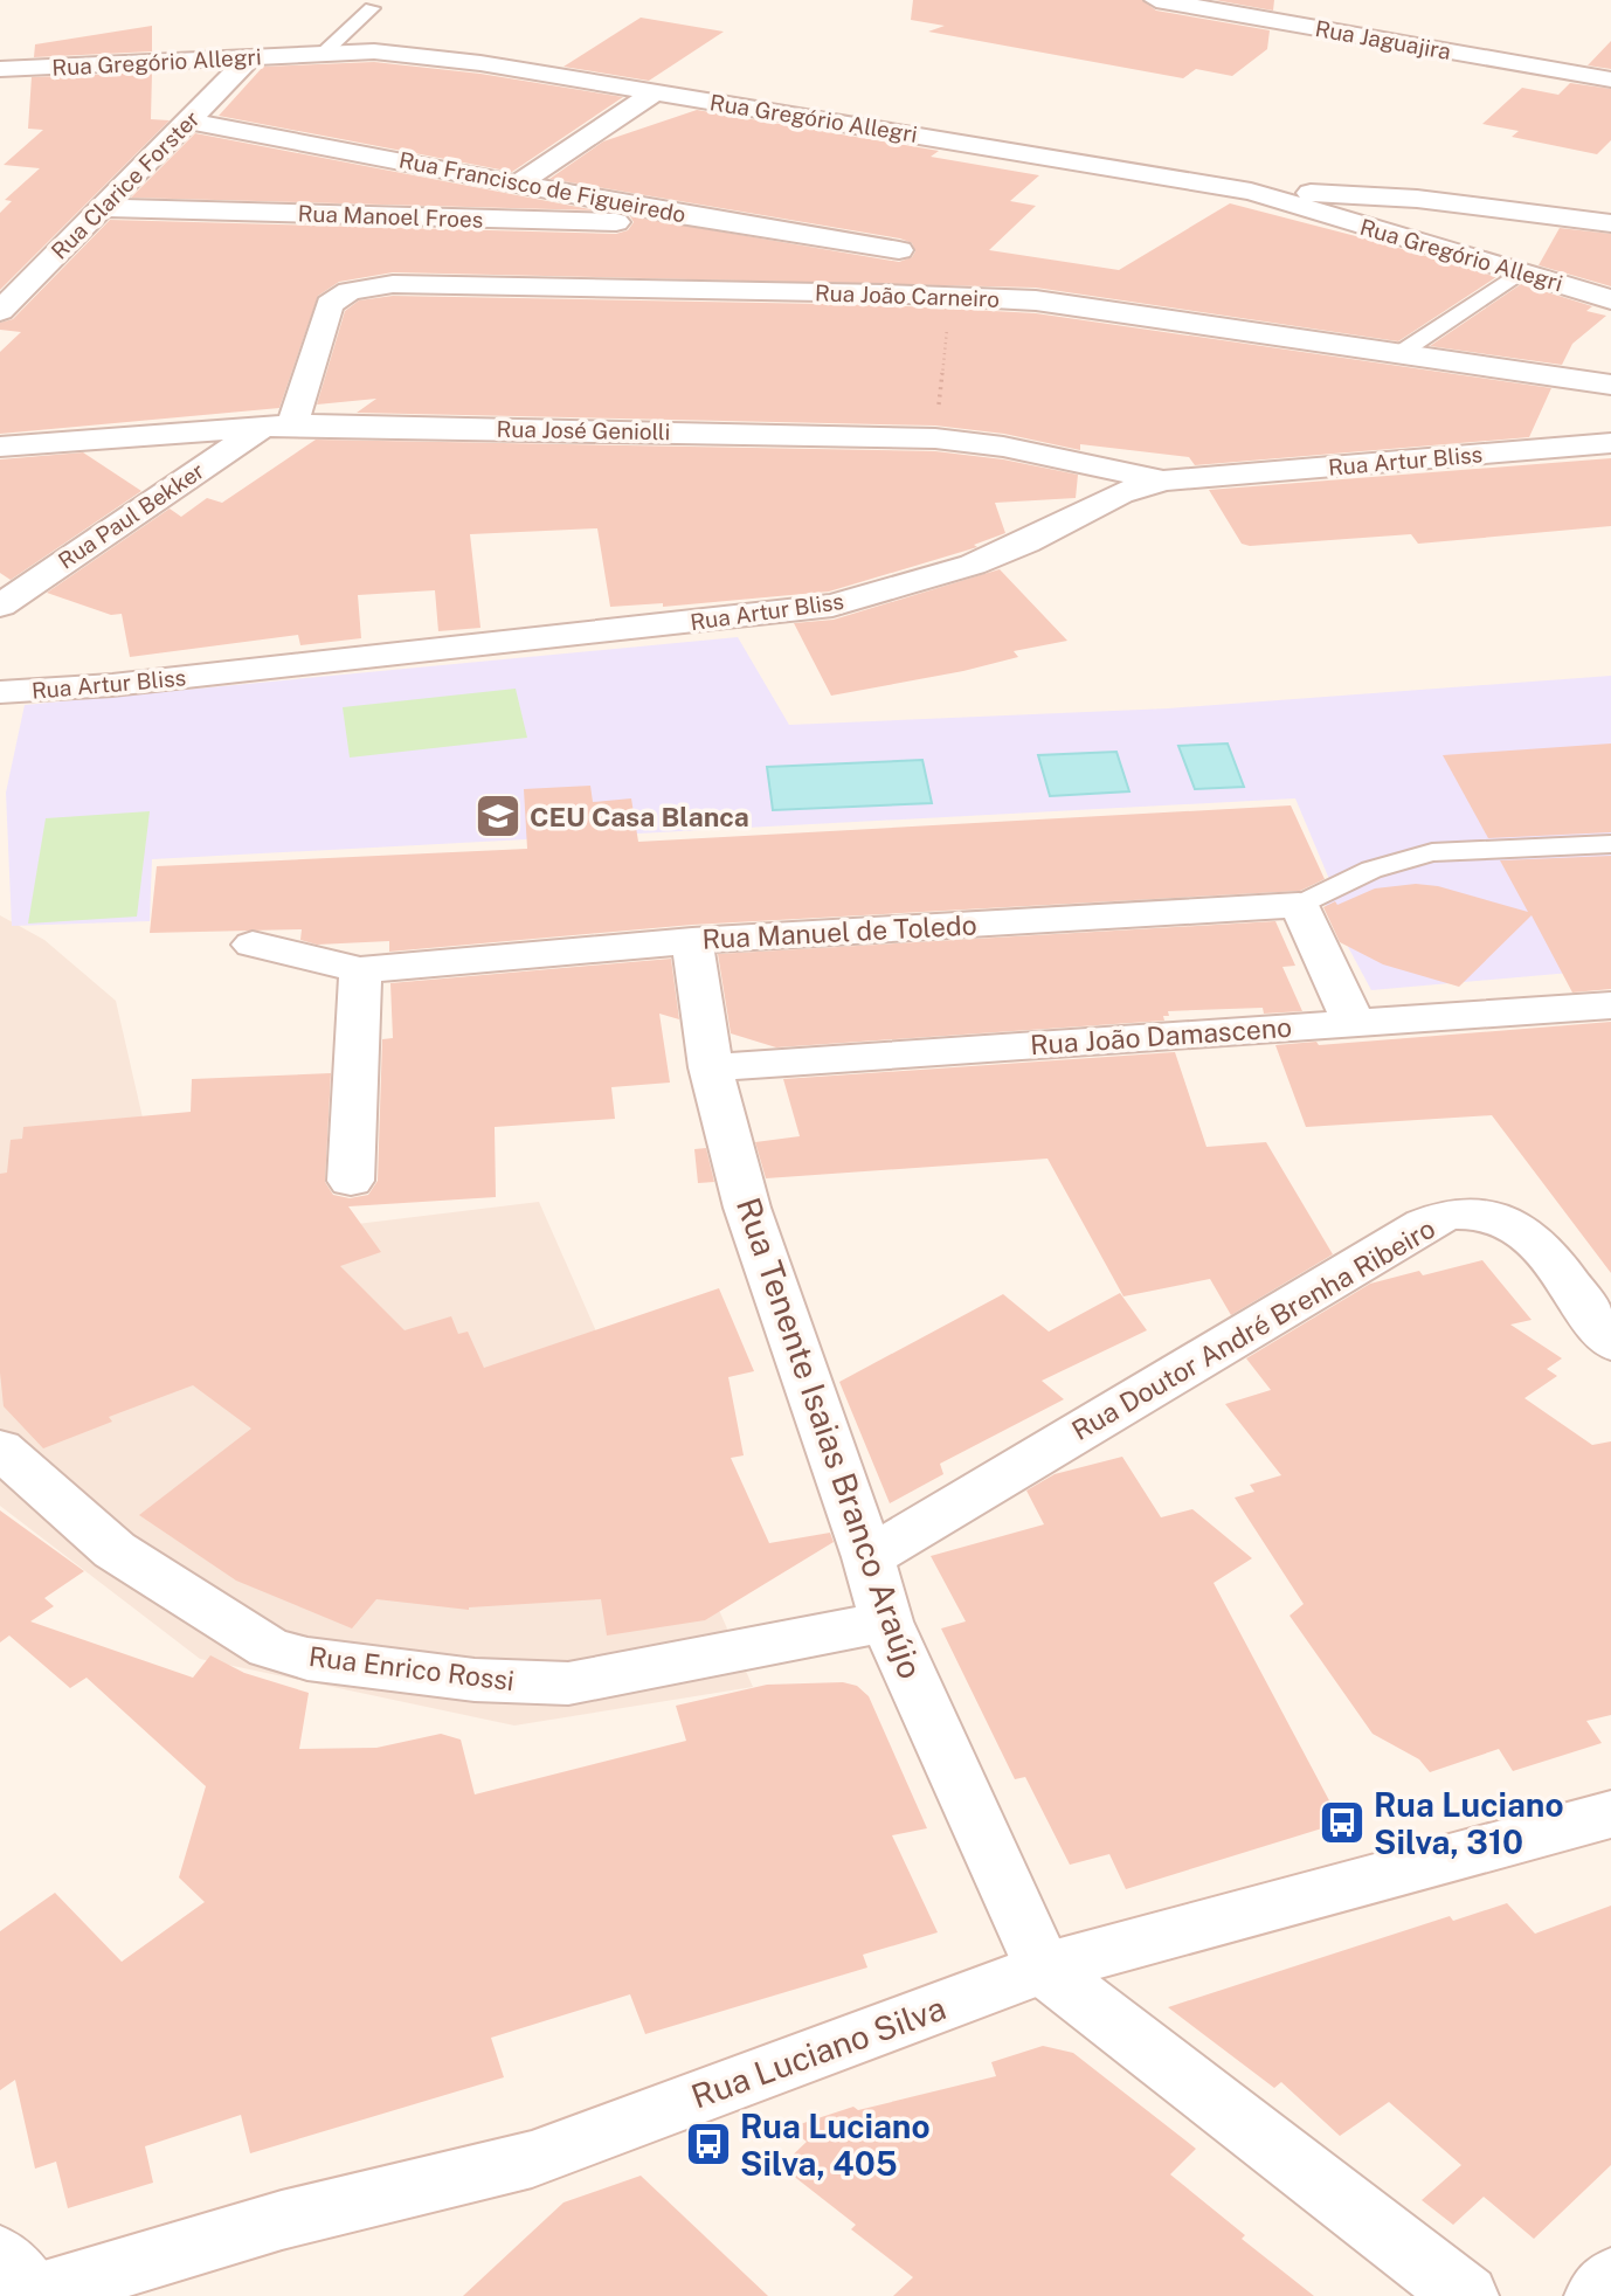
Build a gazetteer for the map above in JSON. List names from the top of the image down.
{
  "streets": {
    "street": [
      "Rua Jaguajira",
      "Rua Gregório Allegri",
      "Rua Clarice Forster",
      "Rua Francisco de Figueiredo",
      "Rua Manoel Froes",
      "Rua João Carneiro",
      "Rua José Geniolli",
      "Rua Artur Bliss",
      "Rua Paul Bekker",
      "Rua Manuel de Toledo",
      "Rua João Damasceno",
      "Rua Doutor André Brenha Ribeiro",
      "Rua Tenente Isaias Branco Araújo",
      "Rua Enrico Rossi",
      "Rua Luciano Silva"
    ]
  },
  "crossings": [
    ["Rua Gregório Allegri", "Rua Clarice Forster"],
    ["Rua Clarice Forster", "Rua Francisco de Figueiredo"],
    ["Rua Clarice Forster", "Rua Manoel Froes"],
    ["Rua Francisco de Figueiredo", "Rua Manoel Froes"],
    ["Rua João Carneiro", "Rua José Geniolli"],
    ["Rua João Carneiro", "Rua Paul Bekker"],
    ["Rua José Geniolli", "Rua Artur Bliss"],
    ["Rua José Geniolli", "Rua Paul Bekker"],
    ["Rua Manuel de Toledo", "Rua Tenente Isaias Branco Araújo"],
    ["Rua João Damasceno", "Rua Tenente Isaias Branco Araújo"],
    ["Rua Doutor André Brenha Ribeiro", "Rua Tenente Isaias Branco Araújo"],
    ["Rua Tenente Isaias Branco Araújo", "Rua Enrico Rossi"],
    ["Rua Tenente Isaias Branco Araújo", "Rua Luciano Silva"]
  ],
  "places": {
    "school or university": ["CEU Casa Blanca"],
    "bus stop": ["Rua Luciano Silva, 310", "Rua Luciano Silva, 405"]
  }
}
